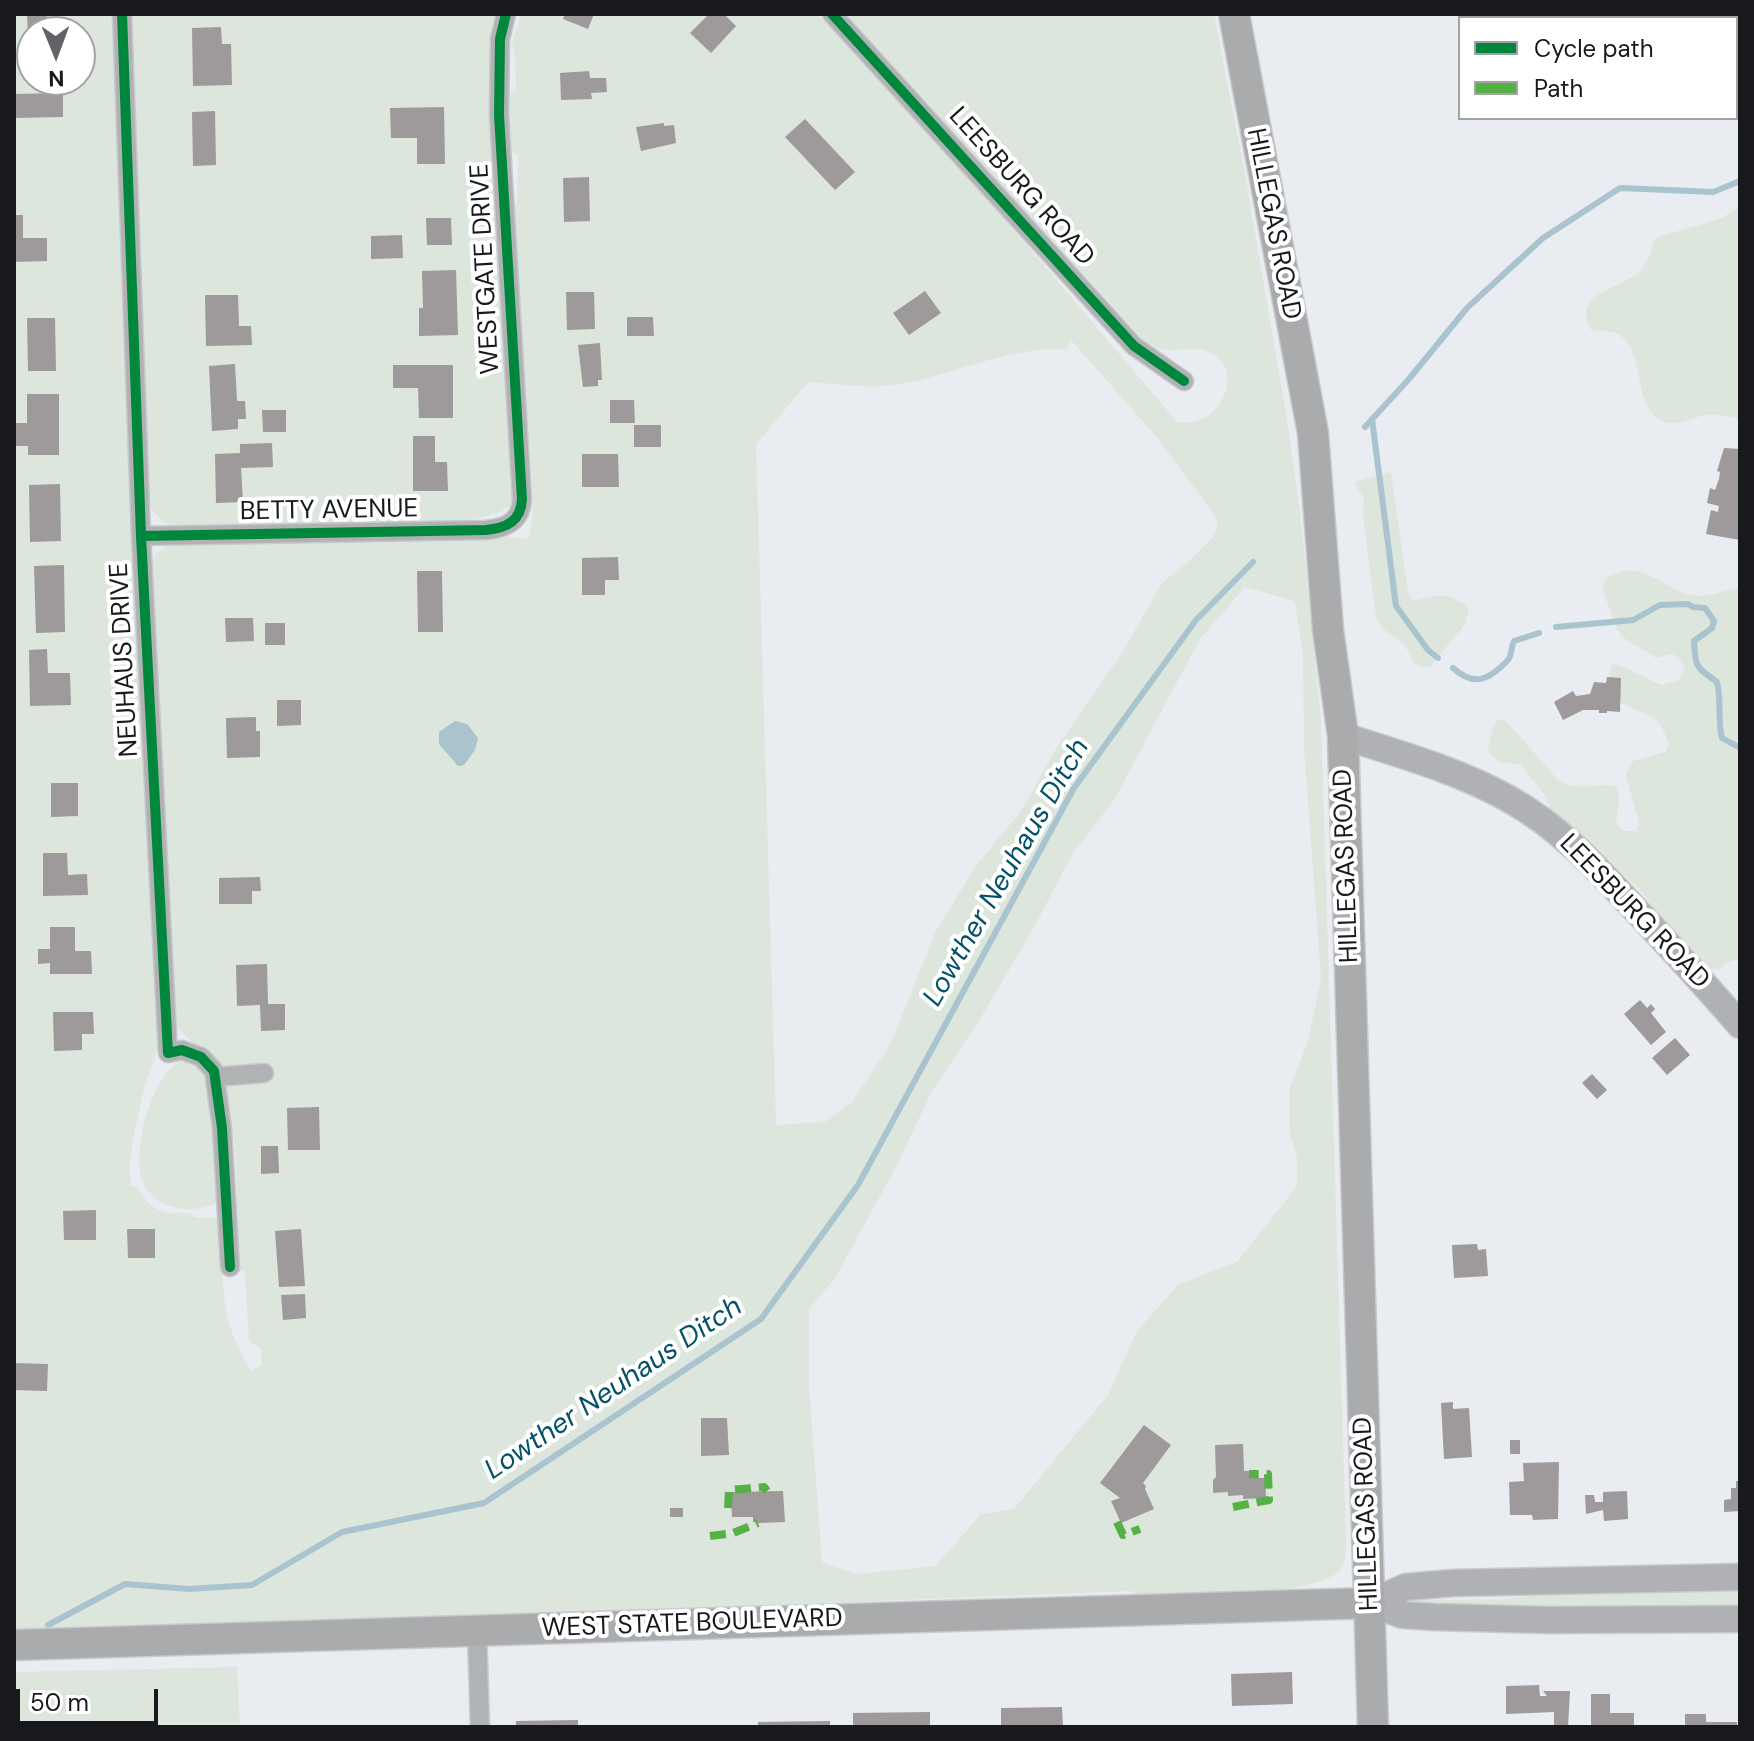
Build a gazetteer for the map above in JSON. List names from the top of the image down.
{
  "streets": {
    "main road": ["LEESBURG ROAD", "HILLEGAS ROAD", "WEST STATE BOULEVARD"],
    "street": ["WESTGATE DRIVE", "BETTY AVENUE", "NEUHAUS DRIVE"]
  },
  "crossings": [
    ["LEESBURG ROAD", "HILLEGAS ROAD"],
    ["HILLEGAS ROAD", "WEST STATE BOULEVARD"],
    ["WESTGATE DRIVE", "BETTY AVENUE"],
    ["BETTY AVENUE", "NEUHAUS DRIVE"]
  ],
  "water": ["Lowther Neuhaus Ditch"],
  "legend": ["Cycle path", "Path"],
  "scale_bar": "50 m",
  "north": "bottom"
}
